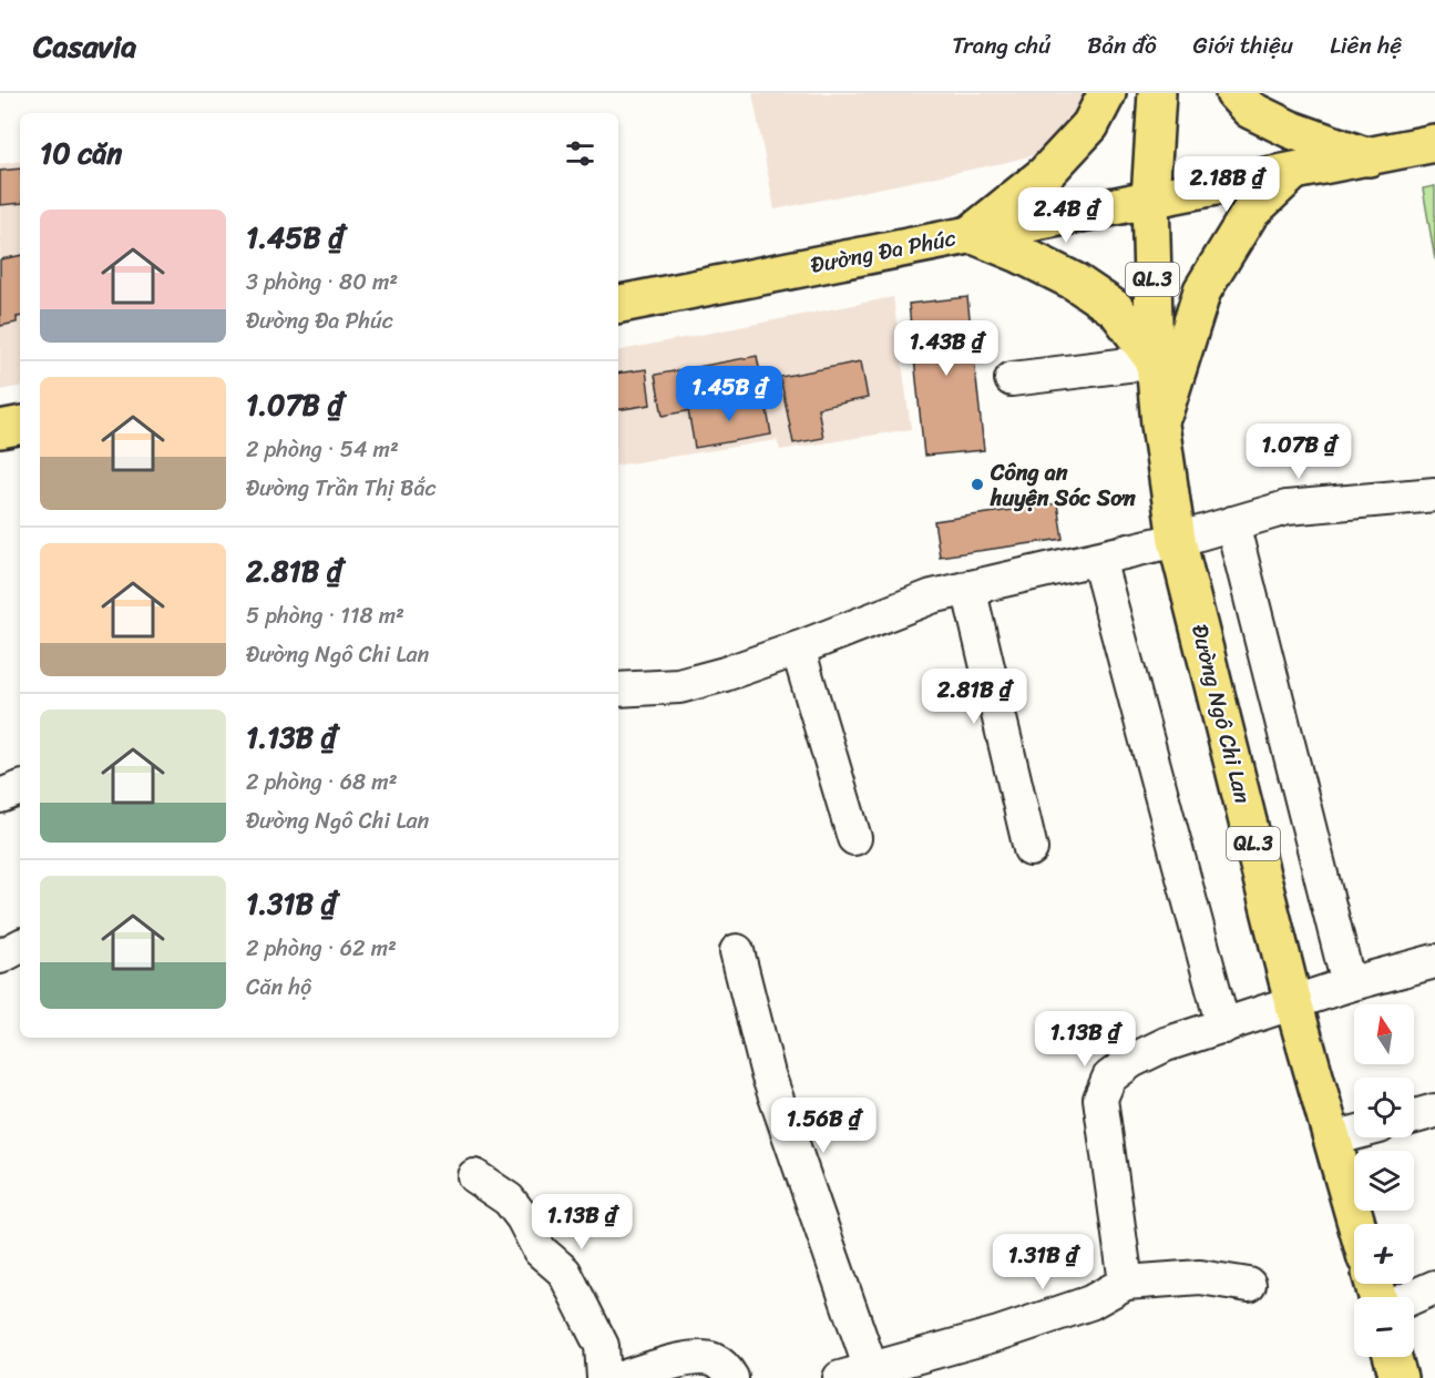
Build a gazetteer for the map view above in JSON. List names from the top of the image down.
{
  "streets": {
    "main road": ["Đường Đa Phúc", "QL.3", "Đường Ngô Chi Lan"]
  },
  "crossings": [
    ["Đường Đa Phúc", "QL.3"],
    ["Đường Đa Phúc", "Đường Ngô Chi Lan"],
    ["QL.3", "Đường Ngô Chi Lan"]
  ],
  "places": ["Công an huyện Sóc Sơn"],
  "north": "top",
  "page": {
    "header": "Casavia",
    "nav": [
      "Trang chủ",
      "Bản đồ",
      "Giới thiệu",
      "Liên hệ"
    ],
    "heading": "10 căn",
    "price": [
      "2.18B ₫",
      "2.4B ₫",
      "1.43B ₫",
      "1.45B ₫",
      "1.07B ₫",
      "2.81B ₫",
      "1.13B ₫",
      "1.56B ₫",
      "1.13B ₫",
      "1.31B ₫"
    ],
    "list": [
      {
        "name": "1.45B ₫",
        "note": "3 phòng · 80 m² · Đường Đa Phúc"
      },
      {
        "name": "1.07B ₫",
        "note": "2 phòng · 54 m² · Đường Trần Thị Bắc"
      },
      {
        "name": "2.81B ₫",
        "note": "5 phòng · 118 m² · Đường Ngô Chi Lan"
      },
      {
        "name": "1.13B ₫",
        "note": "2 phòng · 68 m² · Đường Ngô Chi Lan"
      },
      {
        "name": "1.31B ₫",
        "note": "2 phòng · 62 m² · Căn hộ"
      }
    ],
    "map_buttons": ["+", "−"]
  }
}
